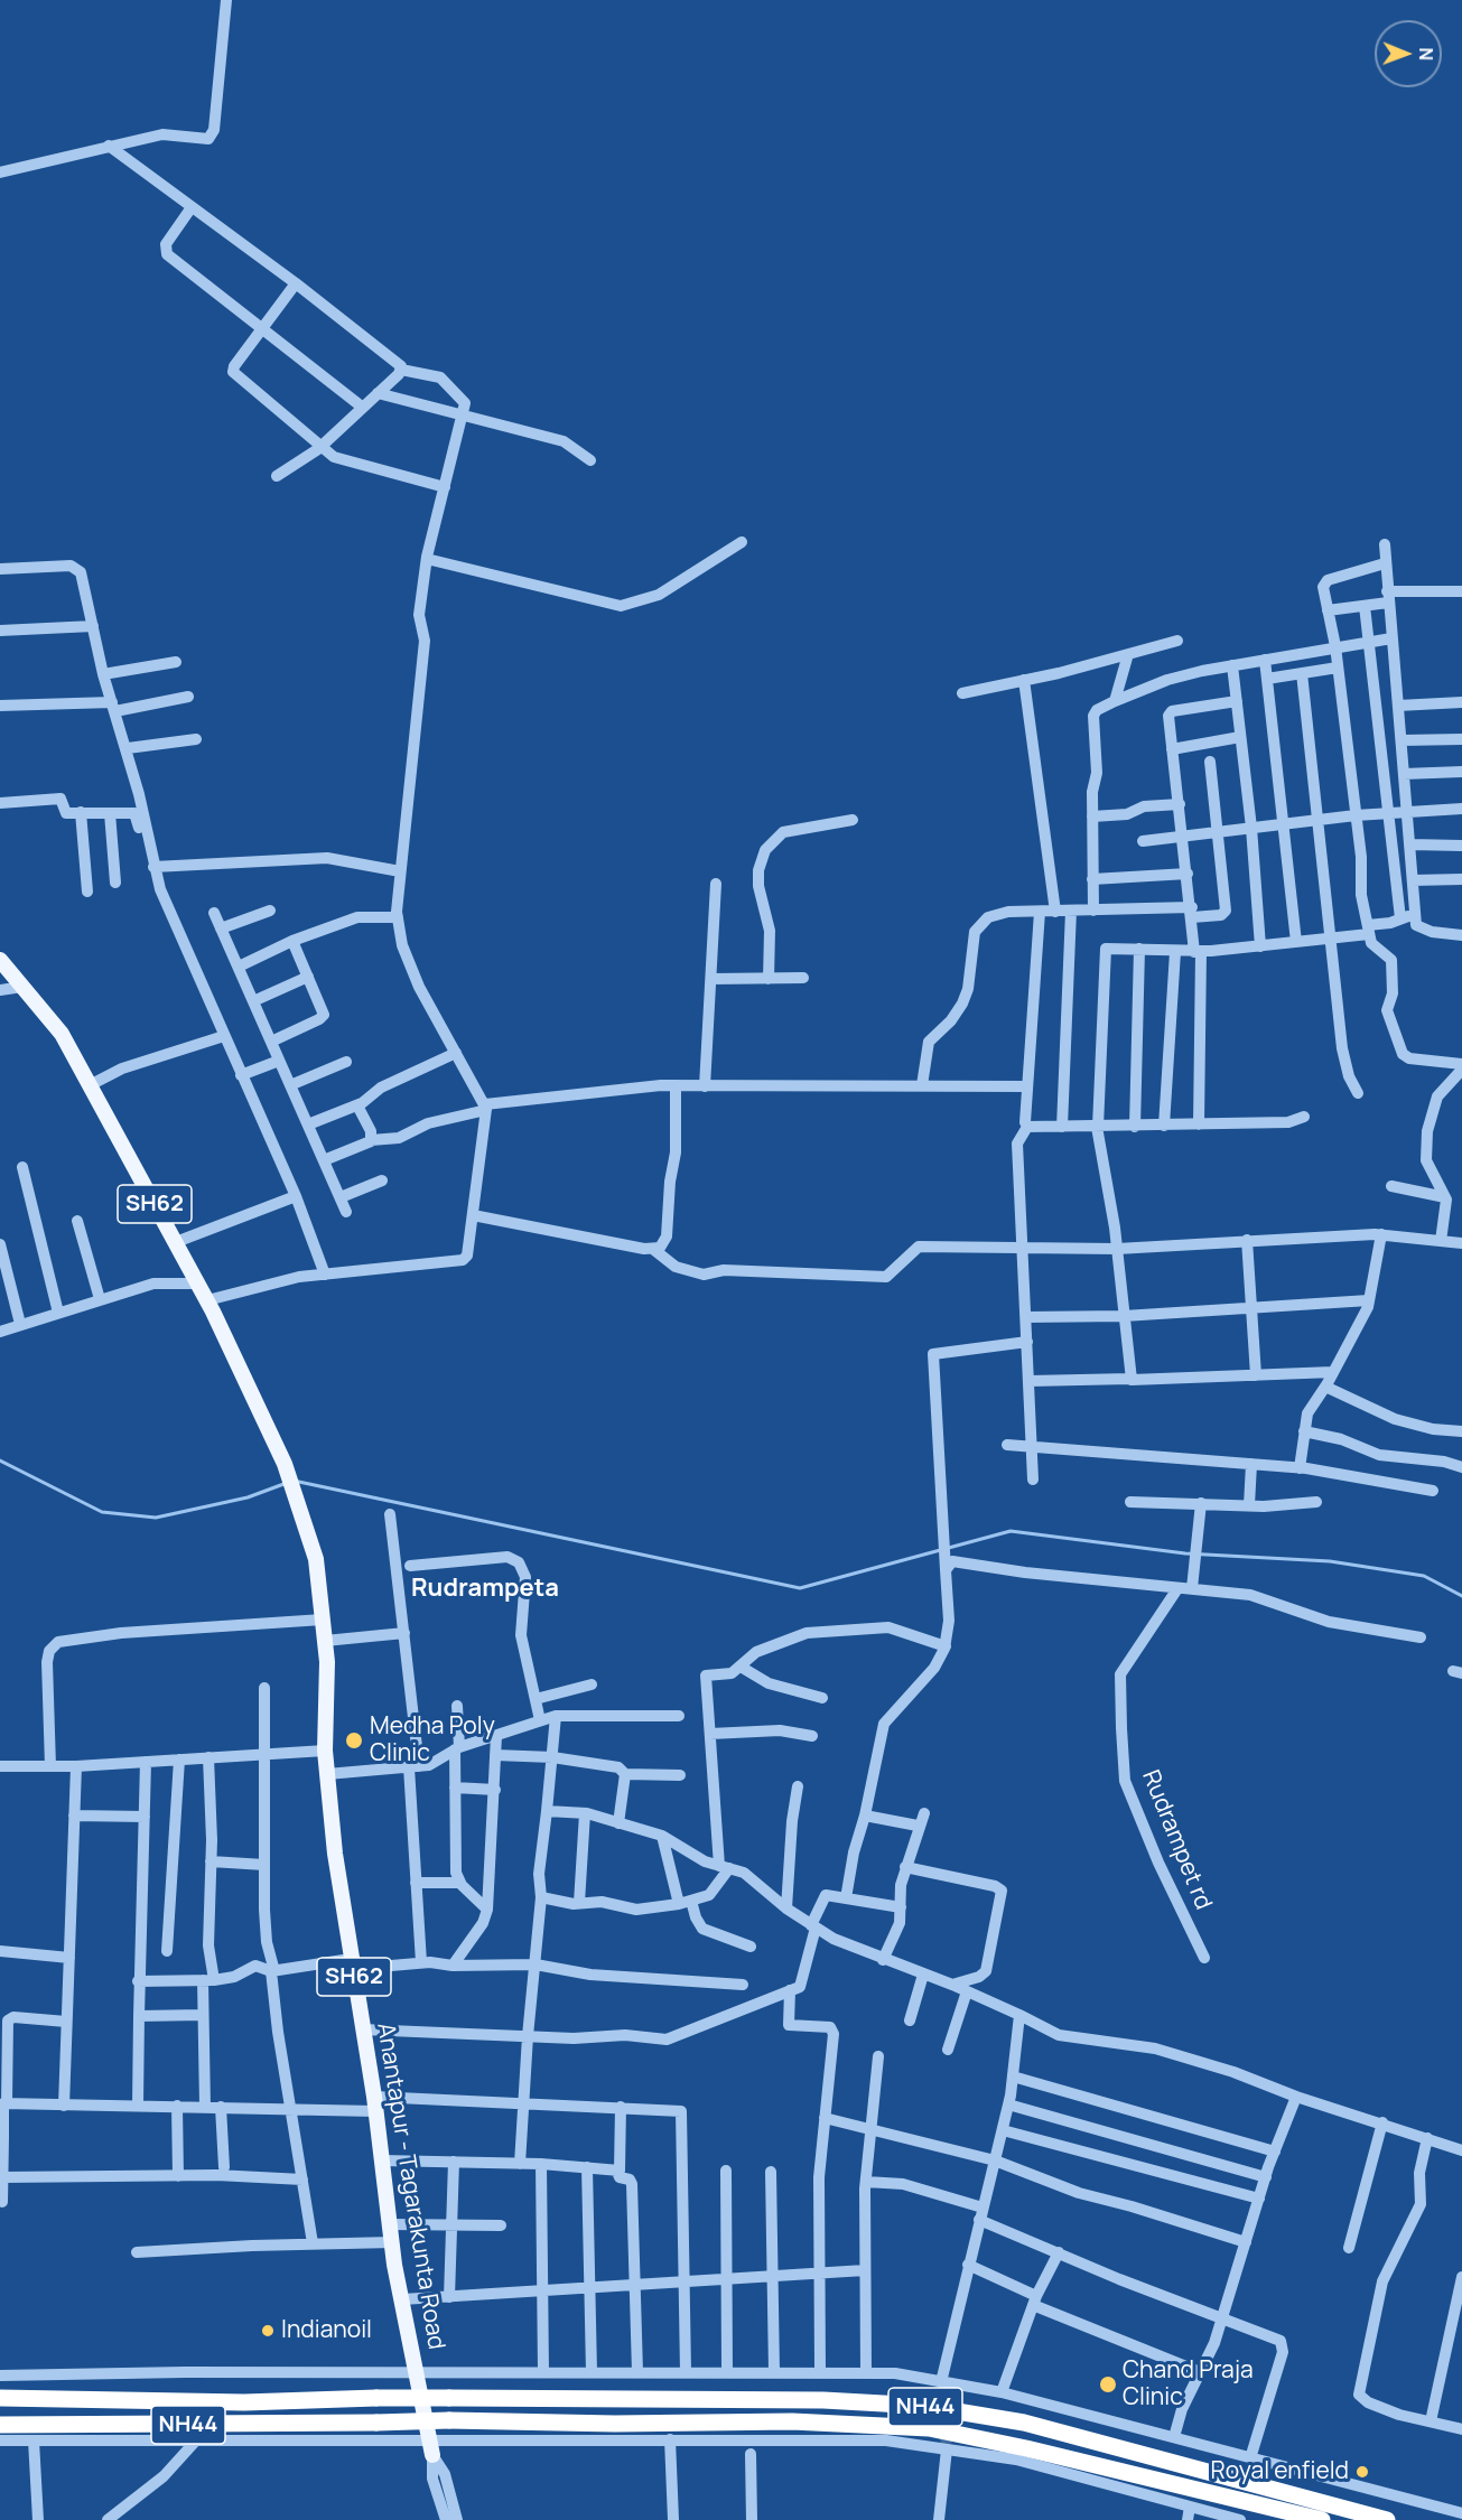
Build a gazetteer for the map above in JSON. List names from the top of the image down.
{
  "streets": {
    "highway": ["NH44"],
    "main road": ["SH62", "Anantapur - Tagarakunta Road"],
    "street": ["Rudrampet rd"]
  },
  "districts": ["Rudrampeta"],
  "places": [
    "Medha Poly Clinic",
    "Indianoil",
    "Chand Praja Clinic",
    "Royal enfield"
  ],
  "north": "right"
}
